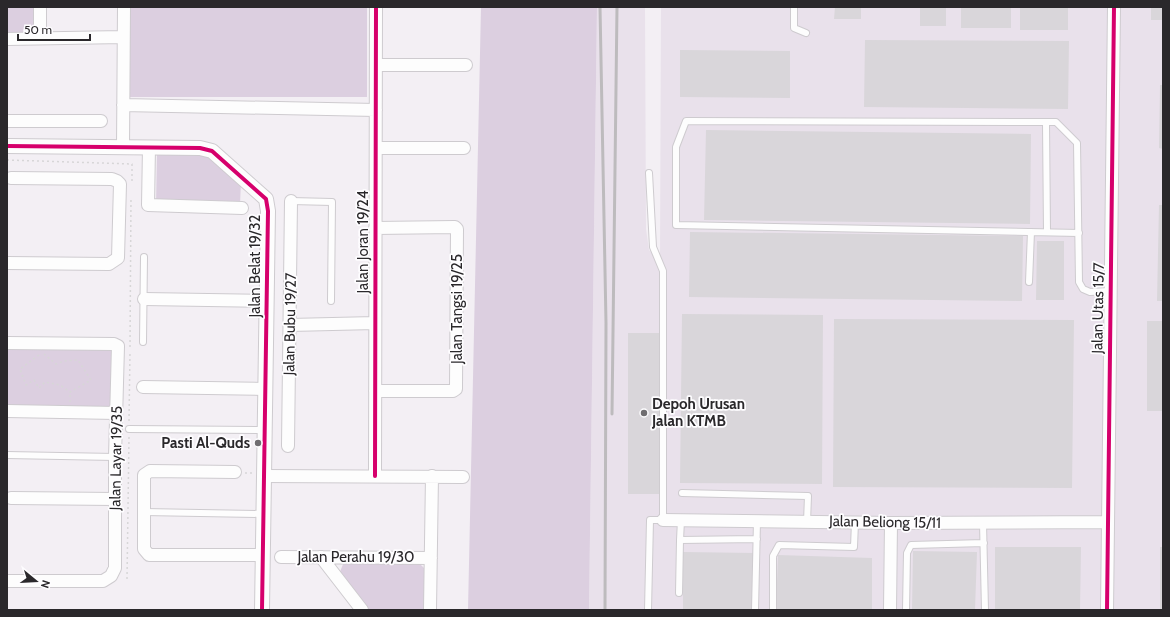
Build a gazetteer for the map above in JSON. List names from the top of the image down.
{
  "streets": {
    "street": [
      "Jalan Joran 19/24",
      "Jalan Belat 19/32",
      "Jalan Utas 15/7",
      "Jalan Tangsi 19/25",
      "Jalan Bubu 19/27",
      "Jalan Layar 19/35",
      "Jalan Beliong 15/11",
      "Jalan Perahu 19/30"
    ]
  },
  "crossings": [
    ["Jalan Joran 19/24", "Jalan Tangsi 19/25"],
    ["Jalan Utas 15/7", "Jalan Beliong 15/11"]
  ],
  "places": ["Depoh Urusan Jalan KTMB", "Pasti Al-Quds"],
  "scale_bar": "50 m",
  "north": "right"
}
